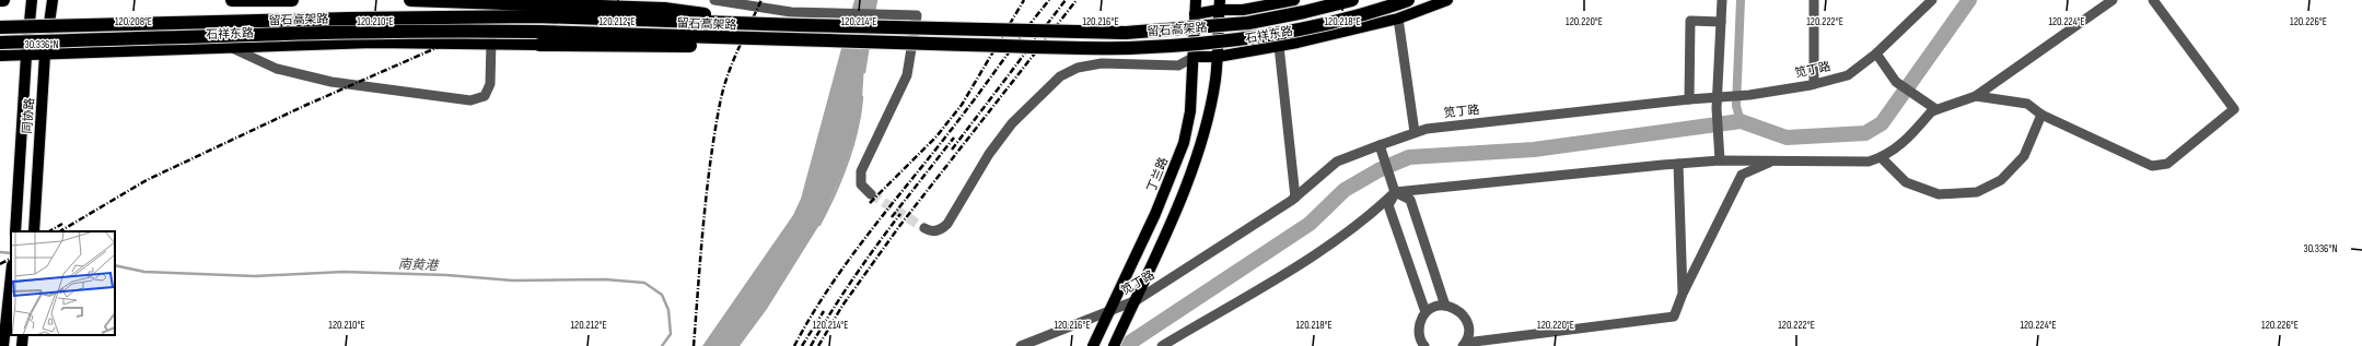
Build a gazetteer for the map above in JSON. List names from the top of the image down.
{
  "streets": {
    "highway": ["留石高架路"],
    "main road": ["石祥东路", "同协路", "丁兰路"],
    "street": ["笕丁路"]
  },
  "crossings": [
    ["石祥东路", "同协路"],
    ["石祥东路", "丁兰路"],
    ["笕丁路", "丁兰路"]
  ],
  "water": ["南黄港"],
  "coordinates": [
    "120.208°E",
    "120.210°E",
    "120.212°E",
    "120.214°E",
    "120.216°E",
    "120.218°E",
    "120.220°E",
    "120.222°E",
    "120.224°E",
    "120.226°E",
    "30.336°N"
  ]
}
